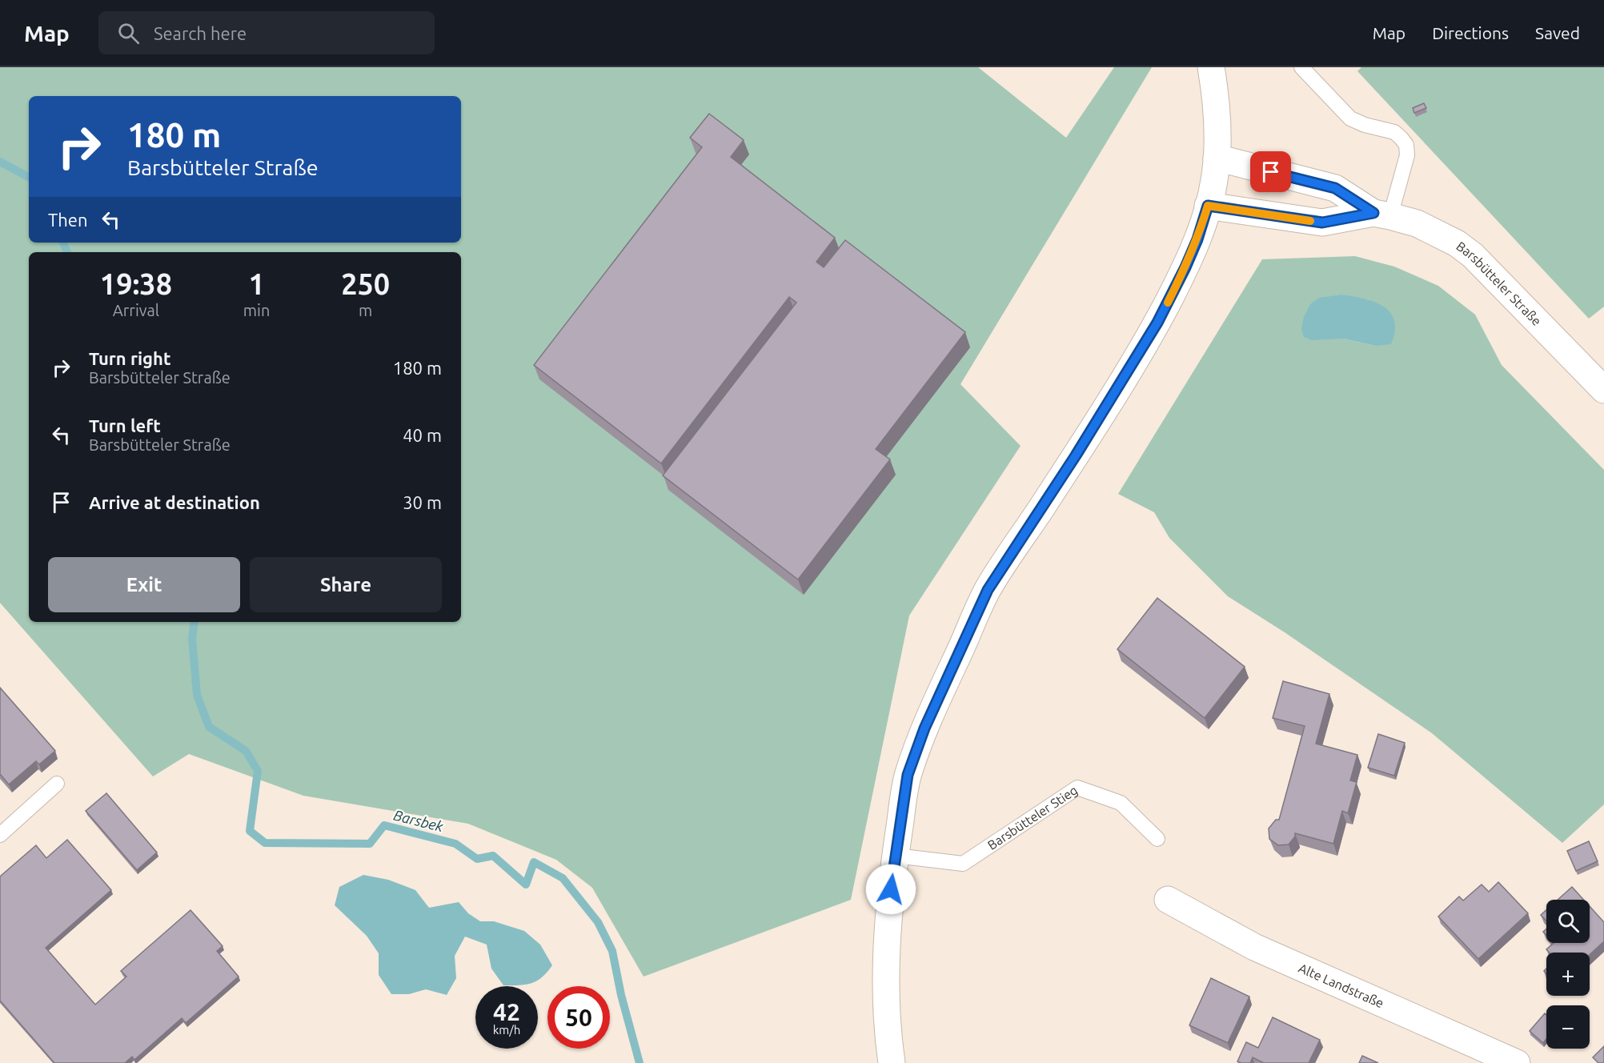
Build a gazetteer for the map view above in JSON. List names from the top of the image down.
{
  "streets": {
    "main road": ["Barsbütteler Straße", "Alte Landstraße"],
    "lane": ["Barsbütteler Stieg"]
  },
  "water": ["Barsbek"],
  "page": {
    "header": "Map",
    "search": "Search here",
    "nav": ["Map", "Directions", "Saved"],
    "turn": ["180 m", "Barsbütteler Straße"],
    "then": "Then",
    "eta": [
      "19:38",
      "Arrival",
      "1",
      "min",
      "250",
      "m"
    ],
    "list": [
      {
        "name": "Turn right",
        "note": "Barsbütteler Straße",
        "value": "180 m"
      },
      {
        "name": "Turn left",
        "note": "Barsbütteler Straße",
        "value": "40 m"
      },
      {
        "name": "Arrive at destination",
        "value": "30 m"
      }
    ],
    "buttons": ["Exit", "Share"],
    "map_buttons": ["+", "−"],
    "speed": "42 km/h",
    "limit": "50"
  }
}
